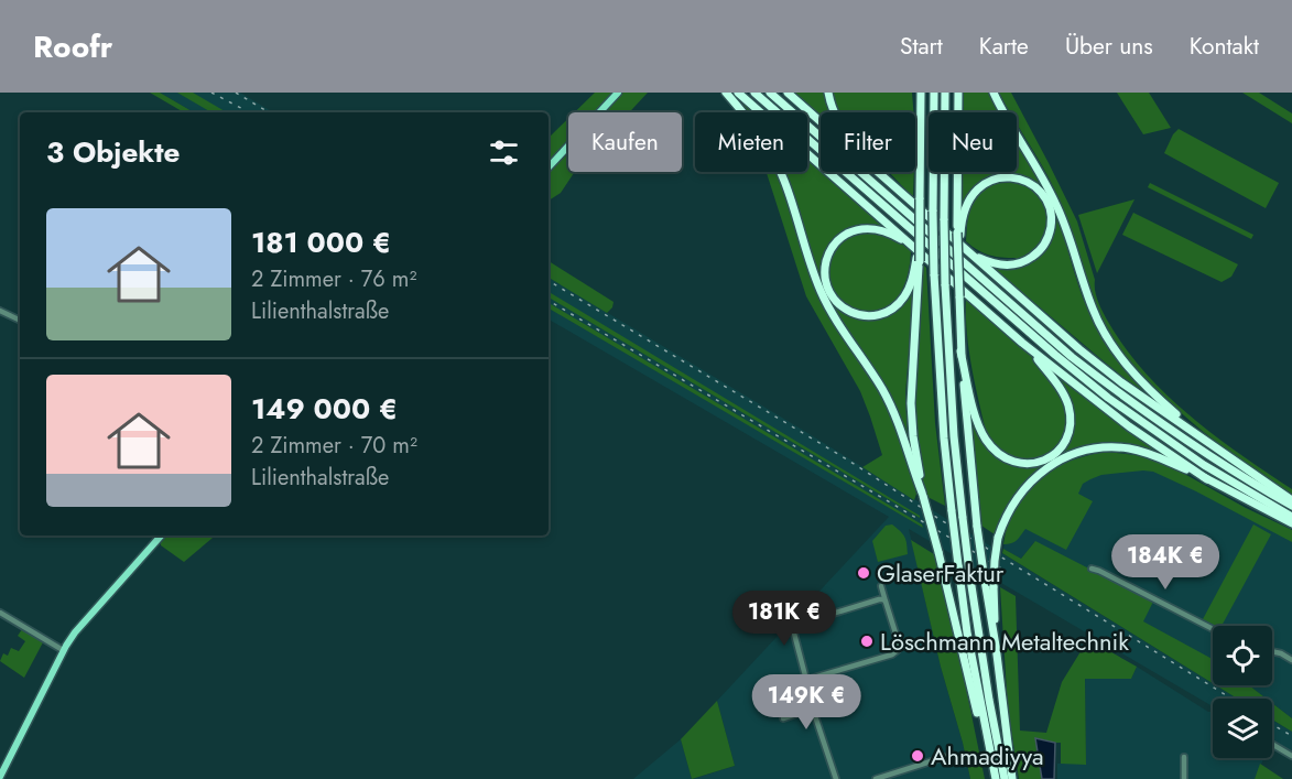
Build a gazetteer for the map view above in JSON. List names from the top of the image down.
{
  "places": ["GlaserFaktur", "Löschmann Metaltechnik", "Ahmadiyya"],
  "page": {
    "header": "Roofr",
    "nav": [
      "Start",
      "Karte",
      "Über uns",
      "Kontakt"
    ],
    "chip": [
      "Kaufen",
      "Mieten",
      "Filter",
      "Neu"
    ],
    "heading": "3 Objekte",
    "list": [
      {
        "name": "181 000 €",
        "note": "2 Zimmer · 76 m² · Lilienthalstraße"
      },
      {
        "name": "149 000 €",
        "note": "2 Zimmer · 70 m² · Lilienthalstraße"
      }
    ],
    "price": ["184K €", "181K €", "149K €"]
  }
}
